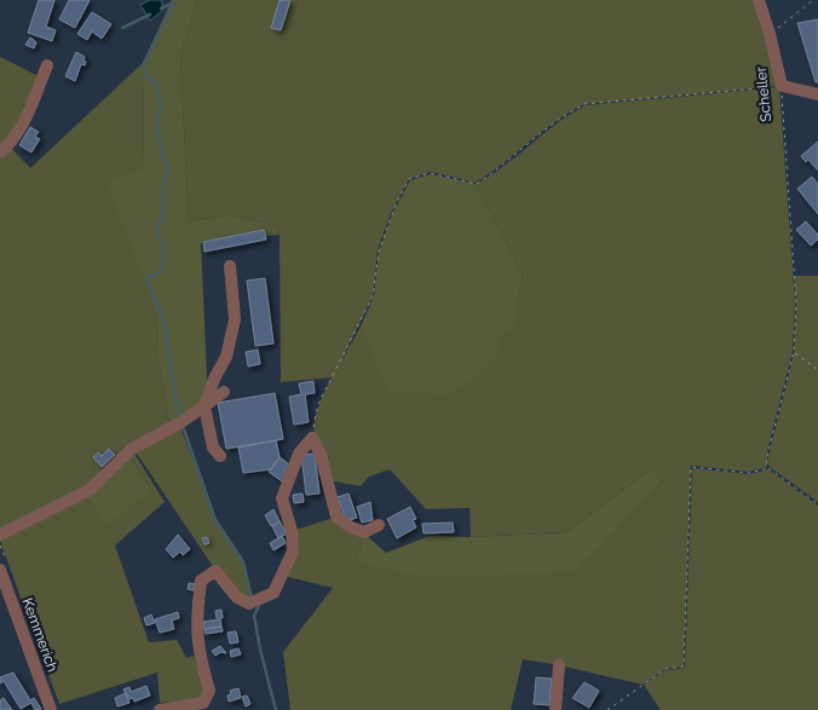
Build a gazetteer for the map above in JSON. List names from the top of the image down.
{
  "streets": {
    "street": ["Scheller", "Kemmerich"]
  }
}
